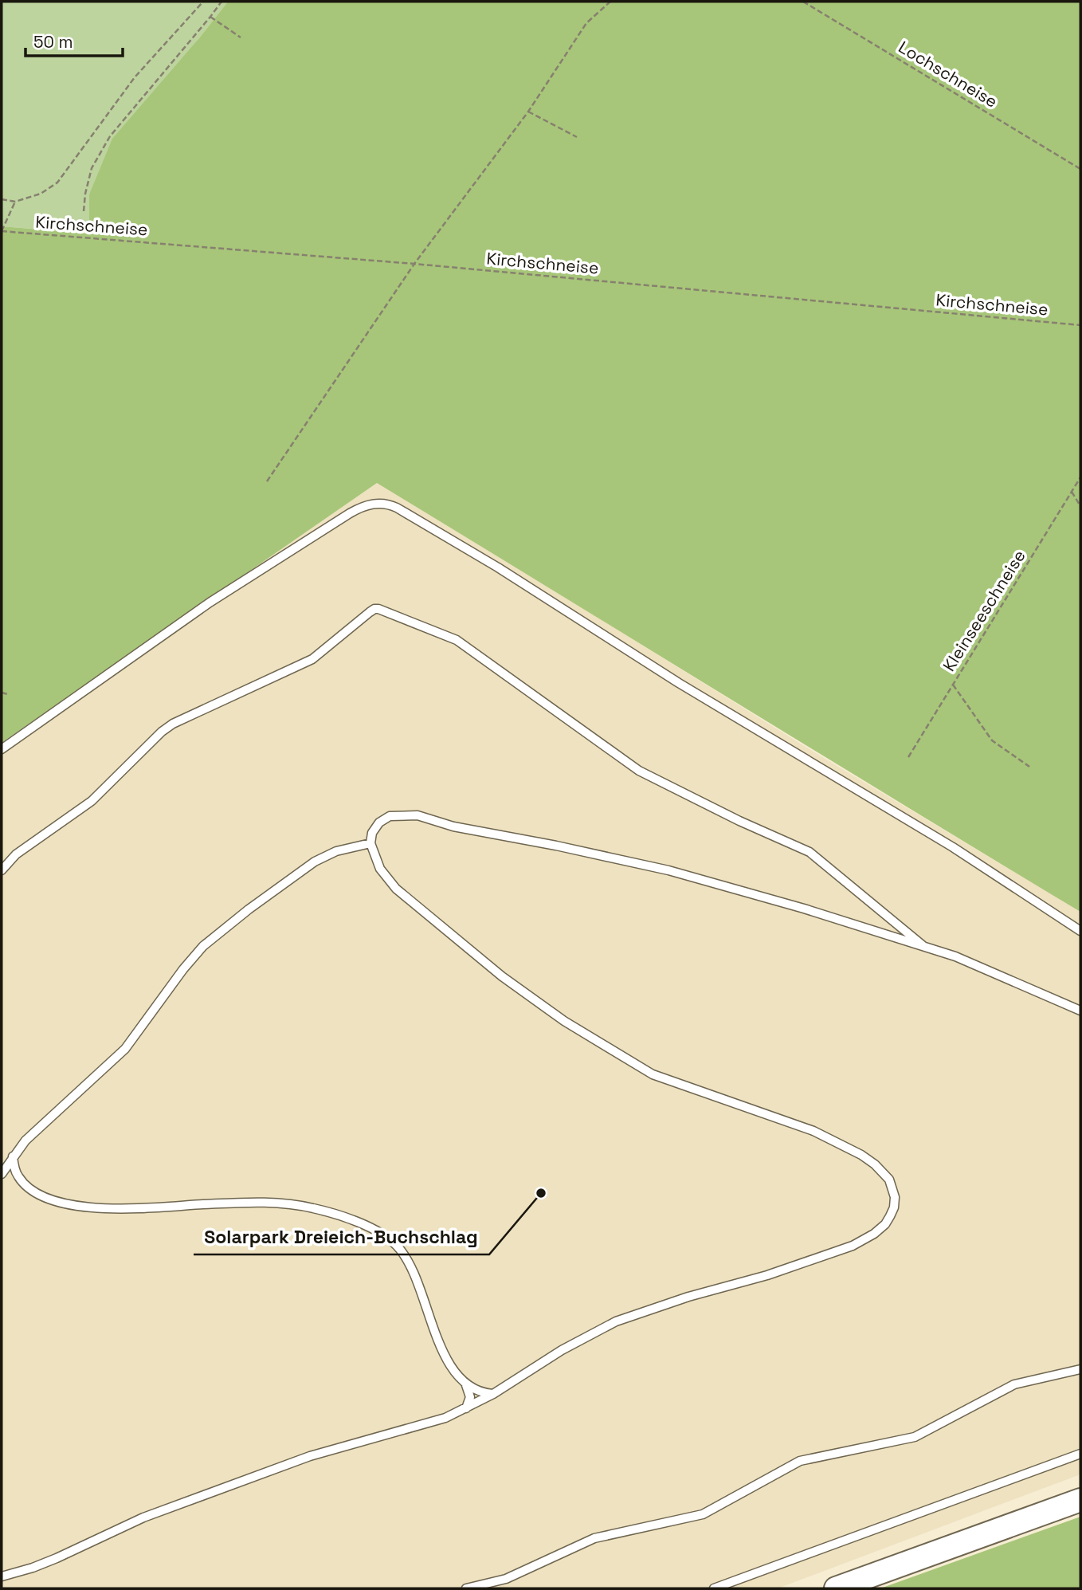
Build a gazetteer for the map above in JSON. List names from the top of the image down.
{
  "streets": {
    "path": ["Lochschneise", "Kirchschneise", "Kleinseeschneise"]
  },
  "places": ["Solarpark Dreieich-Buchschlag"],
  "scale_bar": "50 m"
}
